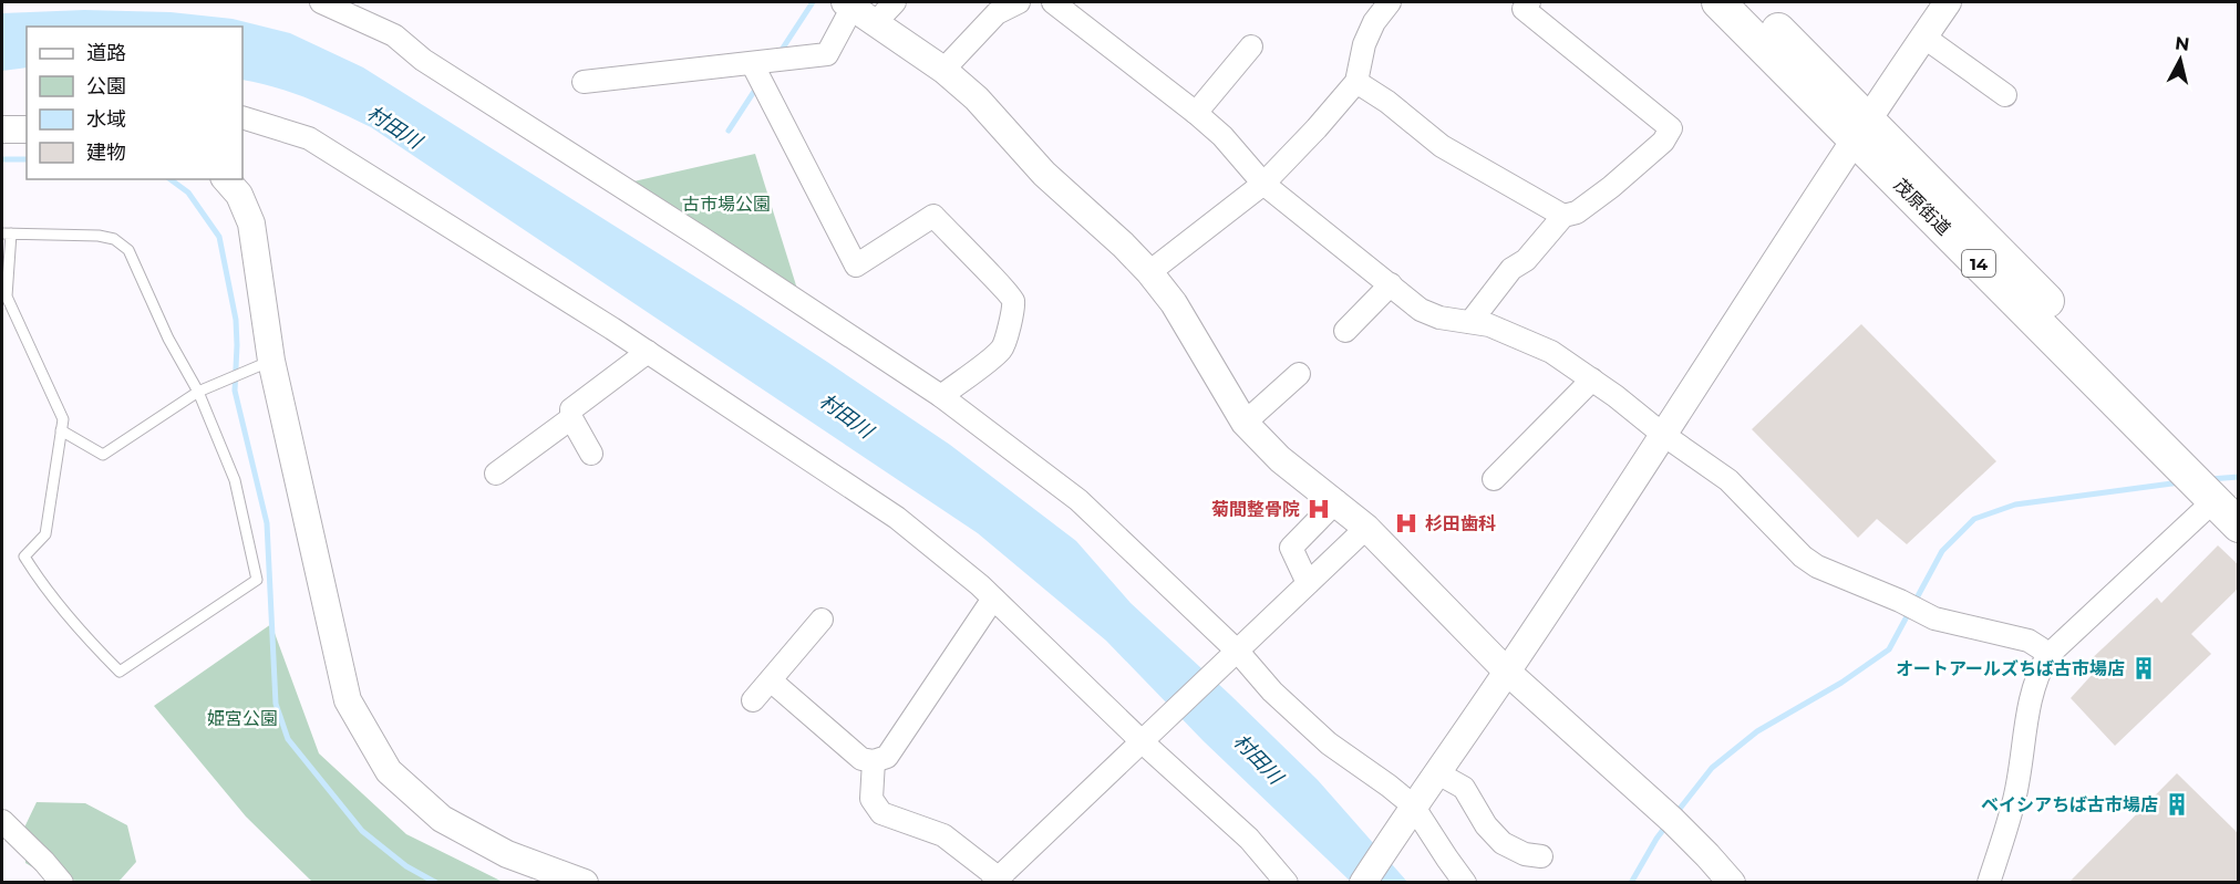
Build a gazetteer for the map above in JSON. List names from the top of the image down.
{
  "streets": {
    "main road": ["茂原街道", "14"]
  },
  "water": ["村田川"],
  "parks": ["古市場公園", "姫宮公園"],
  "places": {
    "hospital": ["菊間整骨院", "杉田歯科"],
    "building": ["オートアールズちば古市場店", "ベイシアちば古市場店"]
  },
  "legend": [
    "道路",
    "公園",
    "水域",
    "建物"
  ],
  "north": "top"
}
